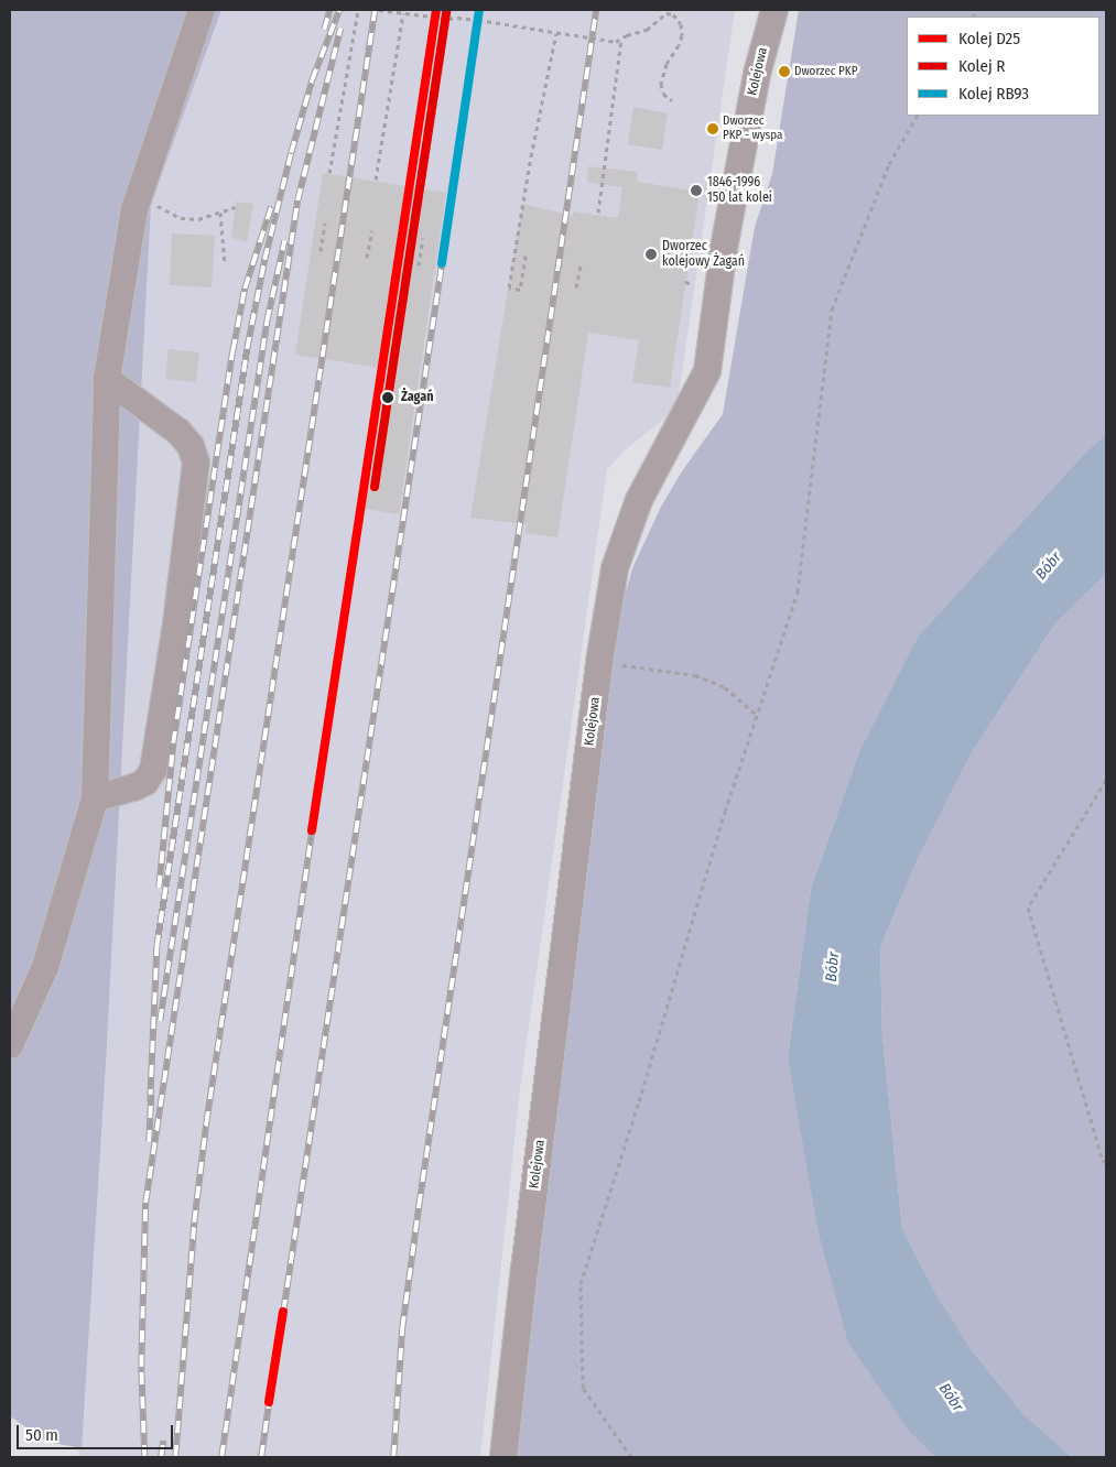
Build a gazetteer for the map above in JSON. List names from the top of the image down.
{
  "streets": {
    "street": ["Kolejowa"]
  },
  "water": ["Bóbr"],
  "places": [
    "Dworzec PKP",
    "Dworzec PKP - wyspa",
    "1846-1996 150 lat kolei",
    "Dworzec kolejowy Żagań",
    "Żagań"
  ],
  "lines": ["rail line D25", "rail line RB93", "rail line R"],
  "legend": ["Kolej D25", "Kolej R", "Kolej RB93"],
  "scale_bar": "50 m"
}
